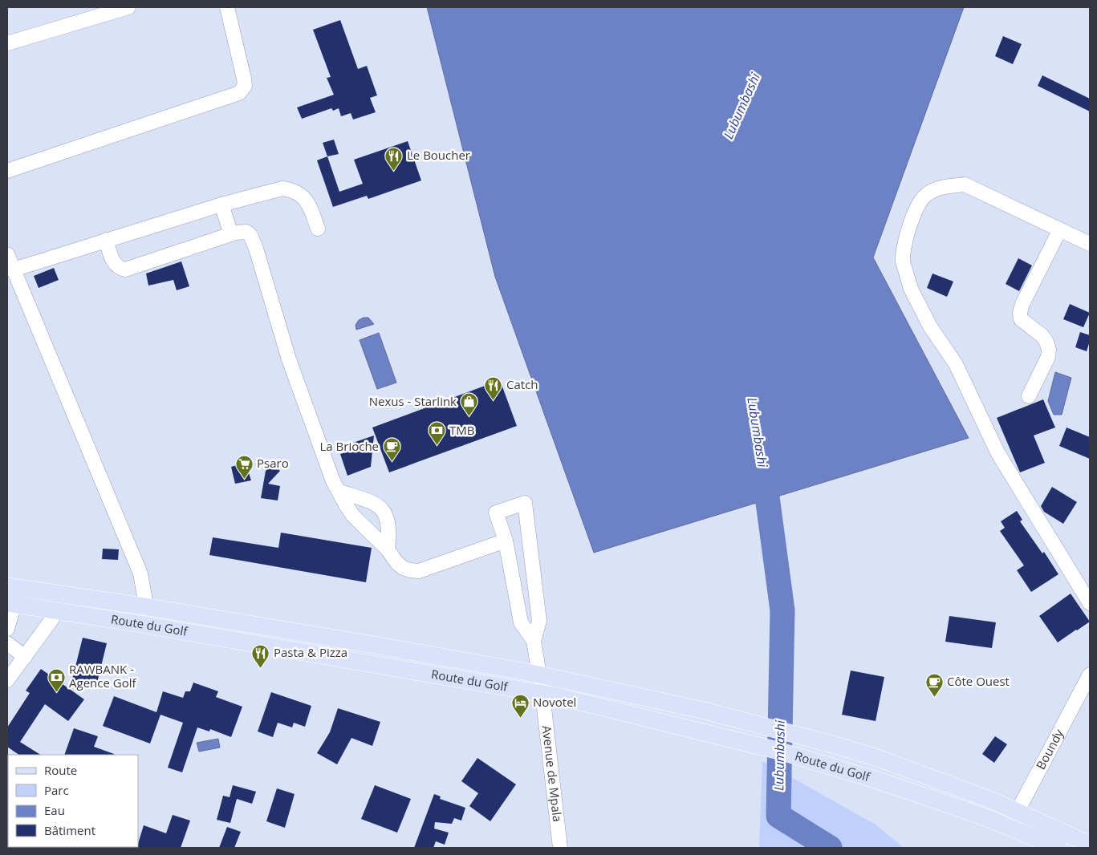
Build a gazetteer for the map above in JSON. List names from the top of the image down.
{
  "streets": {
    "main road": ["Route du Golf"],
    "street": ["Boundy", "Avenue de Mpala"]
  },
  "crossings": [
    ["Route du Golf", "Boundy"],
    ["Route du Golf", "Avenue de Mpala"]
  ],
  "water": ["Lubumbashi"],
  "places": {
    "restaurant": ["Le Boucher", "Catch", "Pasta & Pizza"],
    "shop": ["Nexus - Starlink"],
    "bank": ["TMB", "RAWBANK - Agence Golf"],
    "cafe": ["La Brioche", "Côte Ouest"],
    "supermarket": ["Psaro"],
    "hotel": ["Novotel"]
  },
  "legend": [
    "Route",
    "Parc",
    "Eau",
    "Bâtiment"
  ]
}
